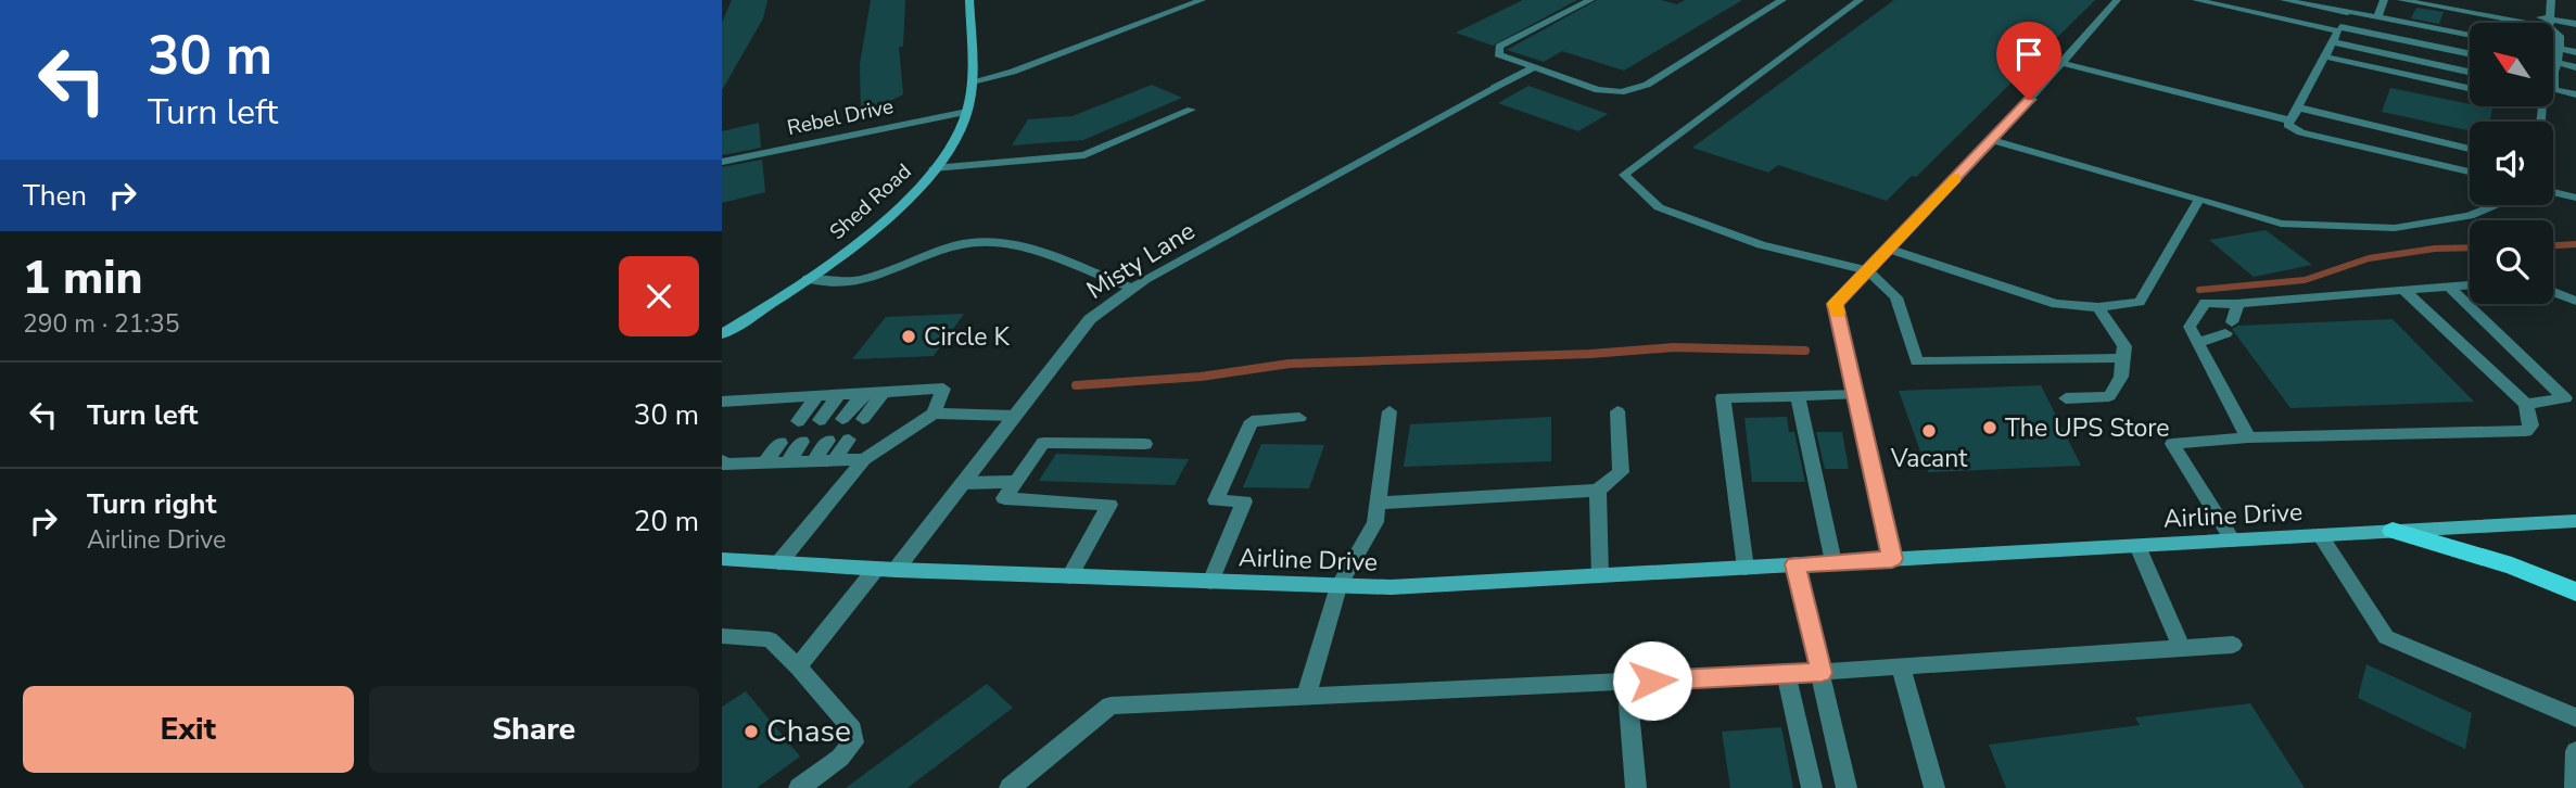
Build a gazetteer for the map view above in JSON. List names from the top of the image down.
{
  "streets": {
    "main road": ["Shed Road", "Airline Drive"],
    "street": ["Rebel Drive", "Misty Lane"]
  },
  "crossings": [
    ["Rebel Drive", "Shed Road"],
    ["Misty Lane", "Airline Drive"]
  ],
  "places": [
    "Circle K",
    "The UPS Store",
    "Vacant",
    "Chase"
  ],
  "north": "top left",
  "page": {
    "turn": ["30 m", "Turn left"],
    "then": "Then",
    "heading": ["1 min", "290 m · 21:35"],
    "list": [
      {
        "name": "Turn left",
        "value": "30 m"
      },
      {
        "name": "Turn right",
        "note": "Airline Drive",
        "value": "20 m"
      }
    ],
    "buttons": ["Exit", "Share"]
  }
}
